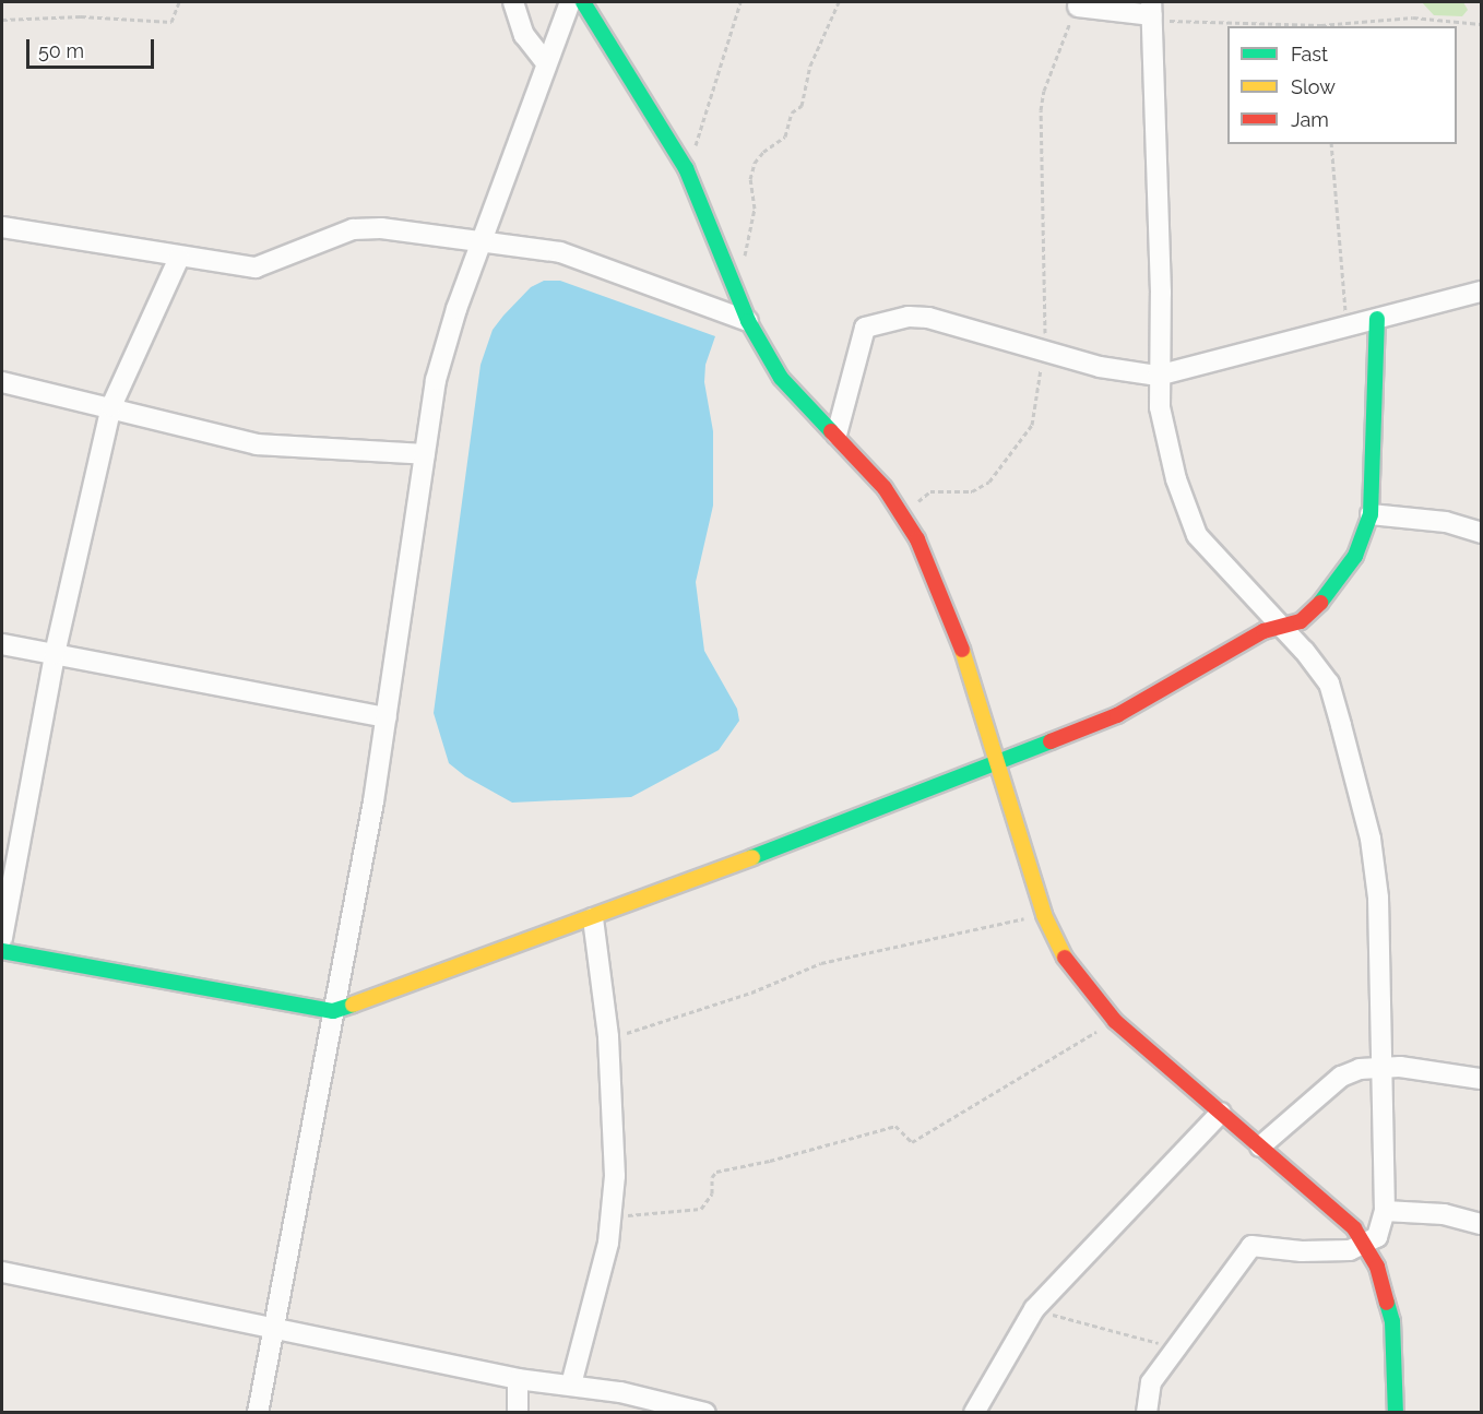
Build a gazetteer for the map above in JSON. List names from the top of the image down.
{
  "legend": ["Fast", "Slow", "Jam"],
  "scale_bar": "50 m"
}
